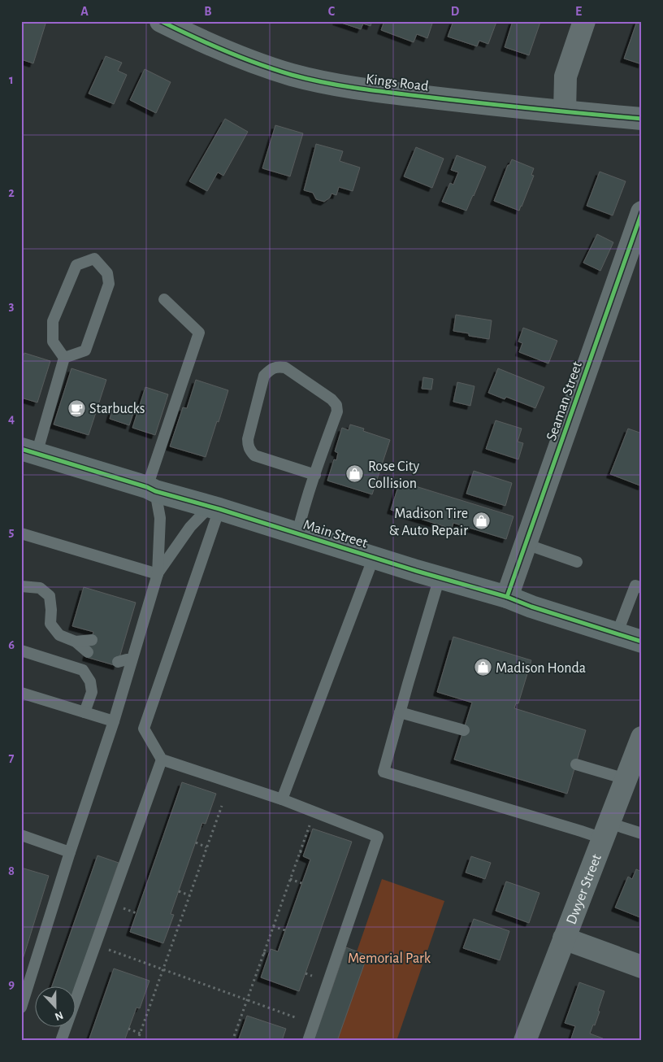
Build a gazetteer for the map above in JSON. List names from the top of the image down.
{
  "streets": {
    "main road": ["Main Street"],
    "street": ["Kings Road", "Seaman Street", "Dwyer Street"]
  },
  "crossings": [
    ["Seaman Street", "Main Street"]
  ],
  "parks": ["Memorial Park"],
  "places": {
    "cafe": ["Starbucks"],
    "shop": ["Rose City Collision", "Madison Tire & Auto Repair", "Madison Honda"]
  },
  "north": "bottom",
  "grid": {
    "columns": [
      "A",
      "B",
      "C",
      "D",
      "E"
    ],
    "rows": [
      "1",
      "2",
      "3",
      "4",
      "5",
      "6",
      "7",
      "8",
      "9"
    ]
  }
}
